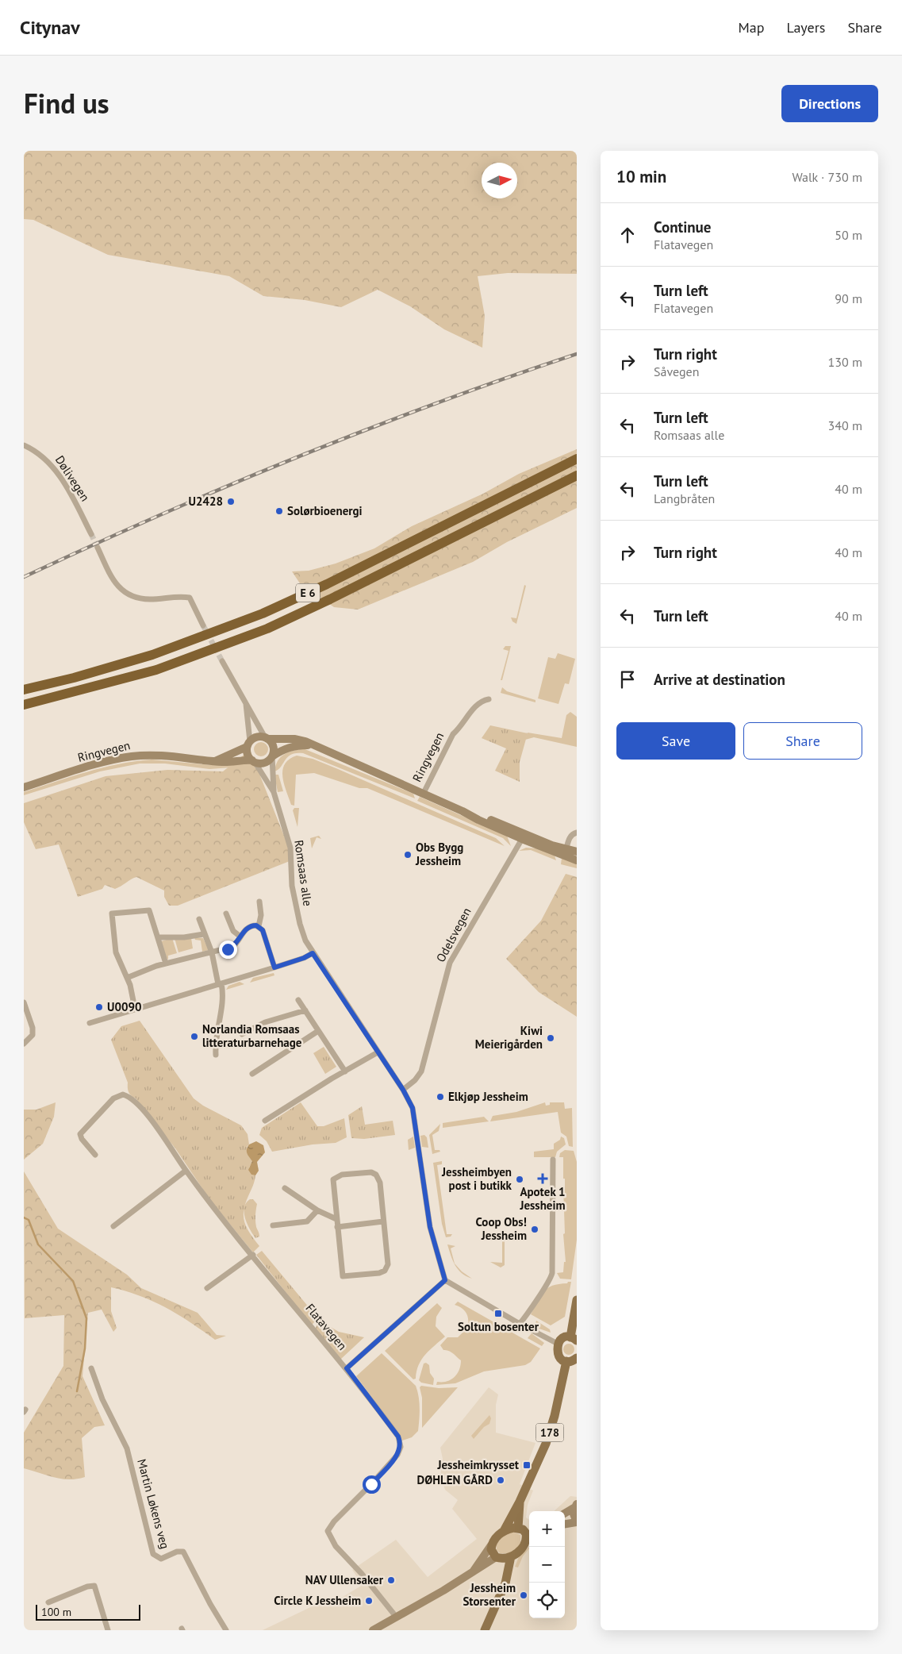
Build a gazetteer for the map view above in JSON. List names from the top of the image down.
{
  "streets": {
    "highway": ["E 6"],
    "main road": ["Ringvegen", "178"],
    "street": [
      "Dølivegen",
      "Romsaas alle",
      "Odelsvegen",
      "Flatavegen",
      "Martin Løkens veg"
    ]
  },
  "crossings": [
    ["Ringvegen", "Romsaas alle"],
    ["Ringvegen", "Odelsvegen"],
    ["Romsaas alle", "Odelsvegen"]
  ],
  "places": {
    "other": [
      "U2428",
      "Solørbioenergi",
      "Obs Bygg Jessheim",
      "U0090",
      "Norlandia Romsaas litteraturbarnehage",
      "Kiwi Meierigården",
      "Elkjøp Jessheim",
      "Jessheimbyen post i butikk",
      "Coop Obs! Jessheim",
      "DØHLEN GÅRD",
      "NAV Ullensaker",
      "Jessheim Storsenter",
      "Circle K Jessheim"
    ],
    "health": ["Apotek 1 Jessheim"],
    "transit": ["Soltun bosenter", "Jessheimkrysset"]
  },
  "scale_bar": "100 m",
  "north": "right",
  "page": {
    "header": "Citynav",
    "nav": ["Map", "Layers", "Share"],
    "title": "Find us",
    "buttons": [
      "Directions",
      ["Save", "Share"]
    ],
    "heading": ["10 min", "Walk · 730 m"],
    "list": [
      ["Continue", "Flatavegen", "50 m"],
      ["Turn left", "Flatavegen", "90 m"],
      ["Turn right", "Såvegen", "130 m"],
      ["Turn left", "Romsaas alle", "340 m"],
      ["Turn left", "Langbråten", "40 m"],
      ["Turn right", "40 m"],
      ["Turn left", "40 m"],
      "Arrive at destination"
    ],
    "map_buttons": ["+", "−"],
    "scale": "100 m"
  }
}
